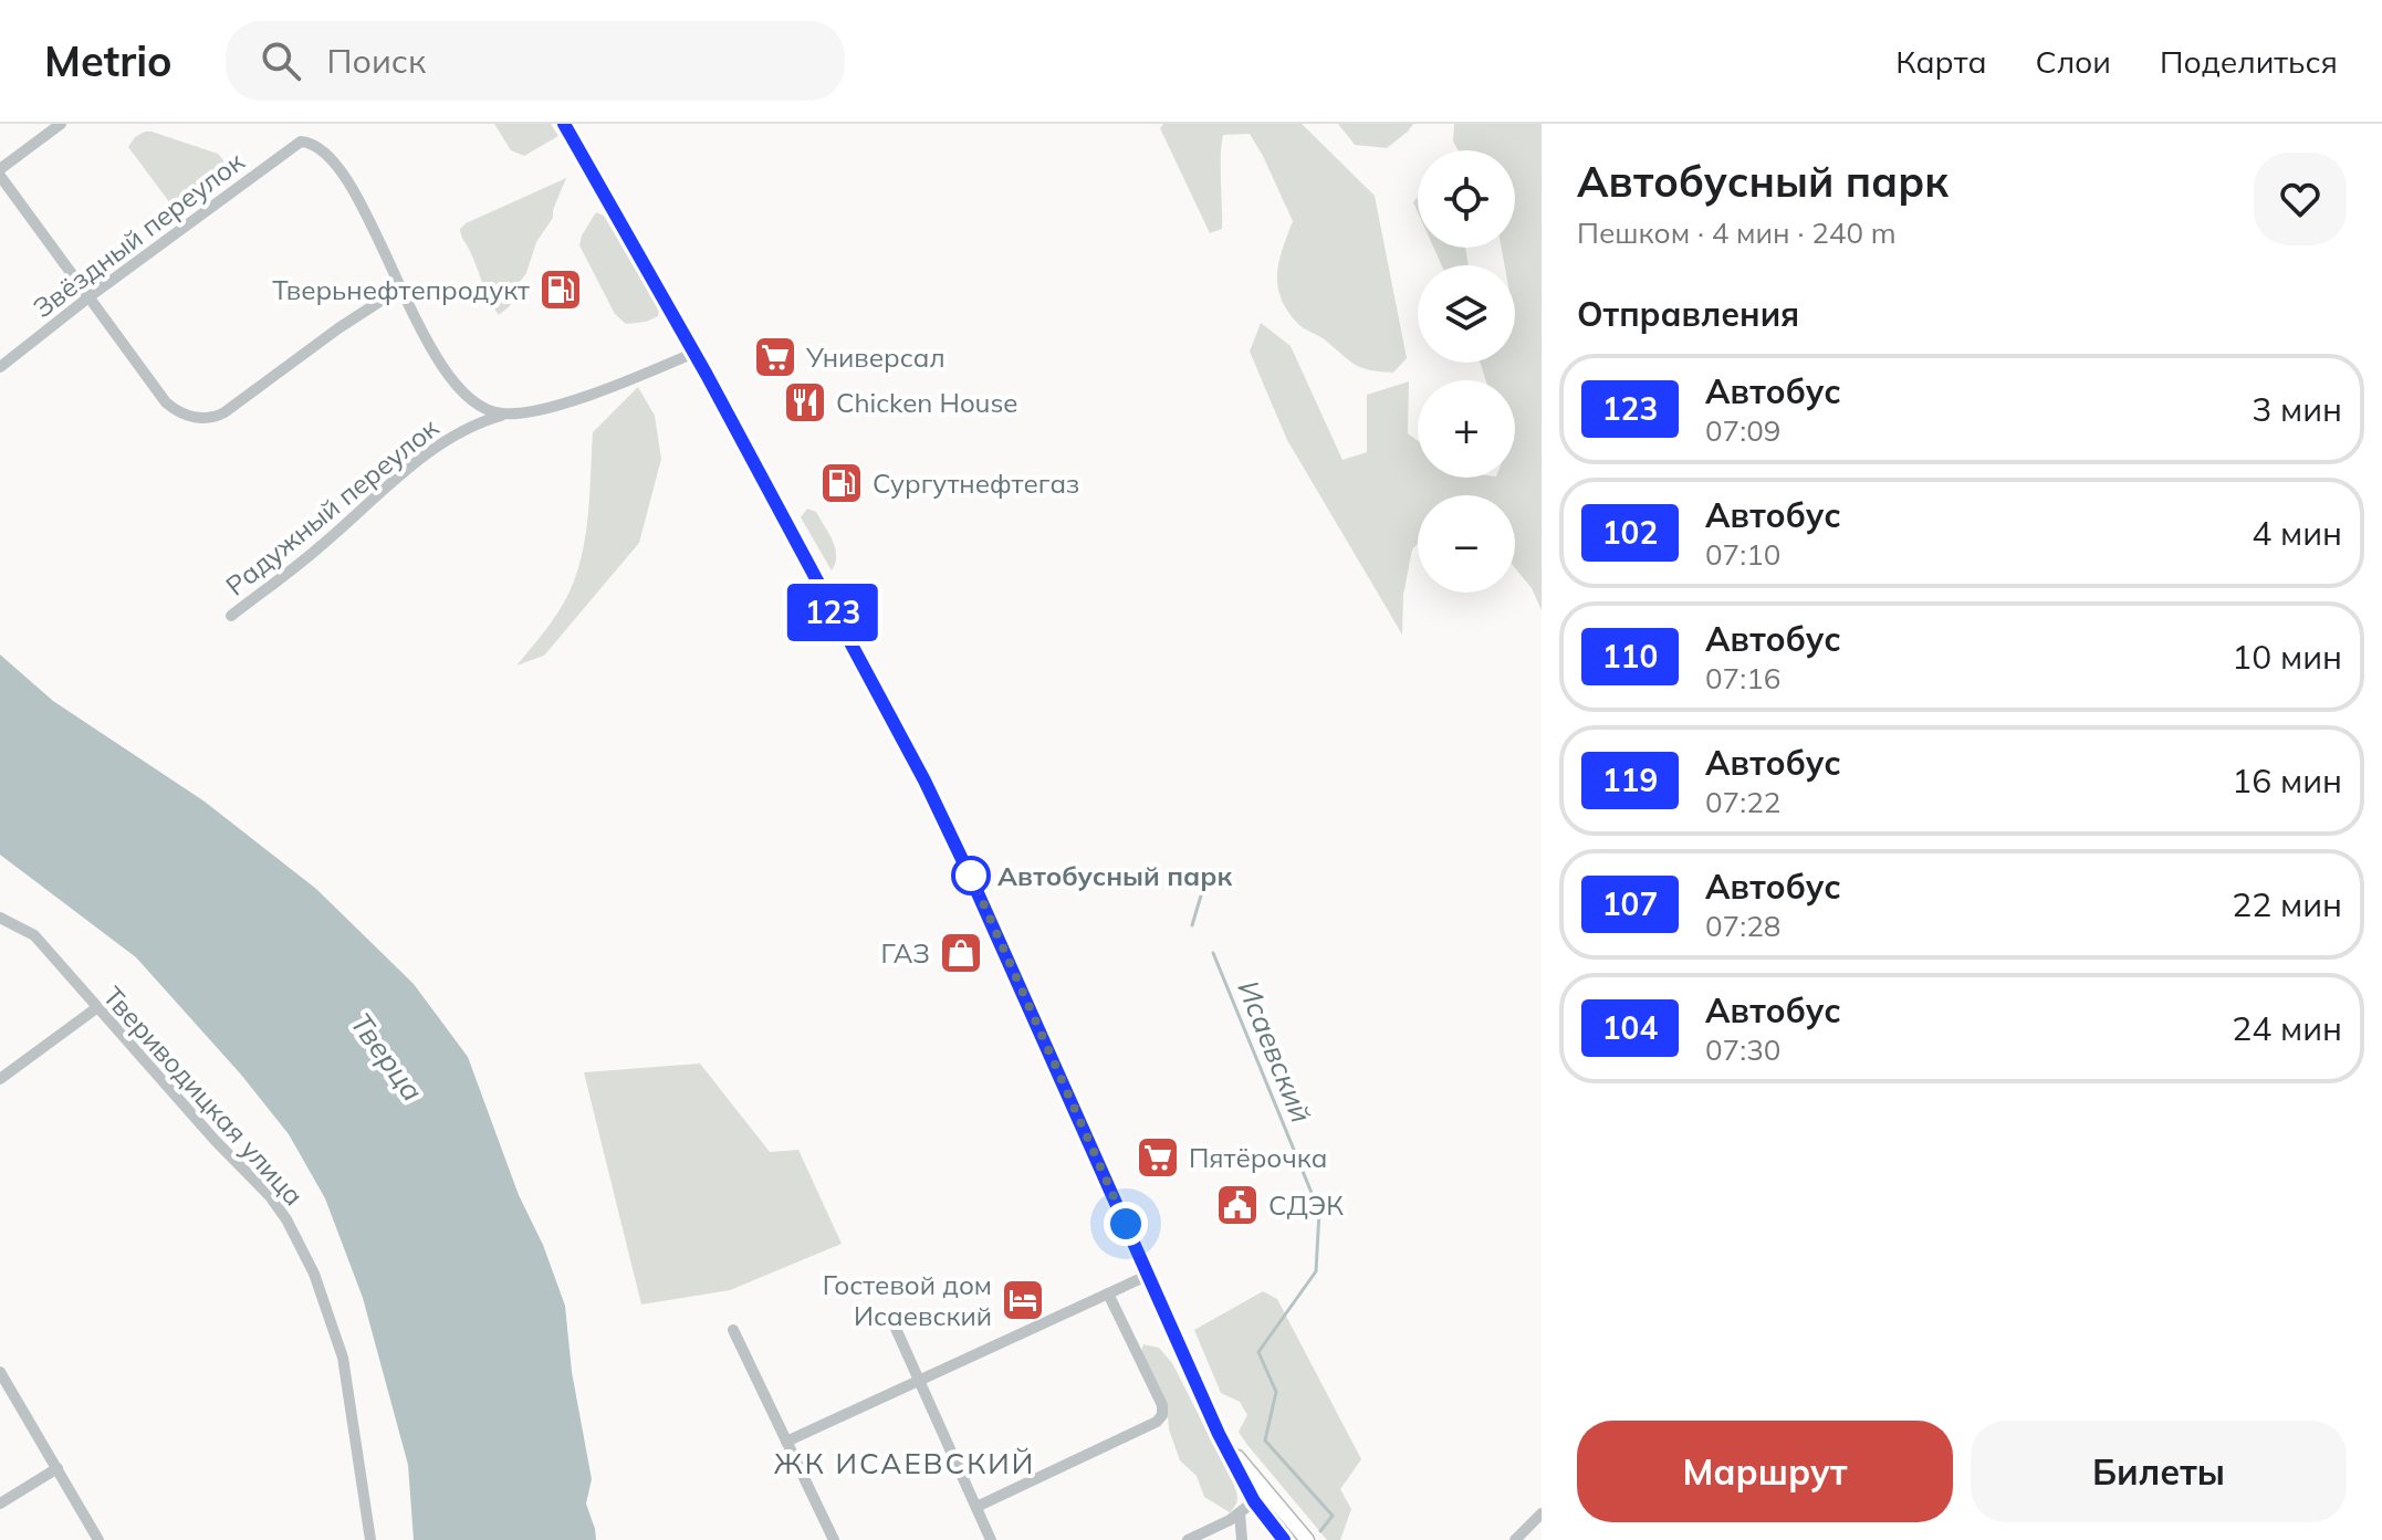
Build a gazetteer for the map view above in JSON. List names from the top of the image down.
{
  "streets": {
    "street": ["Звёздный переулок", "Радужный переулок", "Твериводицкая улица"]
  },
  "districts": ["ЖК ИСАЕВСКИЙ"],
  "water": ["Исаевский", "Тверца"],
  "places": {
    "fuel station": ["Тверьнефтепродукт", "Сургутнефтегаз"],
    "supermarket": ["Универсал", "Пятёрочка"],
    "restaurant": ["Chicken House"],
    "other": ["Автобусный парк"],
    "shop": ["ГАЗ"],
    "public building": ["СДЭК"],
    "hotel": ["Гостевой дом Исаевский"]
  },
  "lines": ["bus line 123"],
  "page": {
    "header": "Metrio",
    "search": "Поиск",
    "nav": ["Карта", "Слои", "Поделиться"],
    "on_map": "123",
    "heading": [
      ["Автобусный парк", "Пешком · 4 мин · 240 m"],
      "Отправления"
    ],
    "map_buttons": ["+", "−"],
    "list": [
      {
        "mark": "123",
        "name": "Автобус",
        "note": "07:09",
        "value": "3 мин"
      },
      {
        "mark": "102",
        "name": "Автобус",
        "note": "07:10",
        "value": "4 мин"
      },
      {
        "mark": "110",
        "name": "Автобус",
        "note": "07:16",
        "value": "10 мин"
      },
      {
        "mark": "119",
        "name": "Автобус",
        "note": "07:22",
        "value": "16 мин"
      },
      {
        "mark": "107",
        "name": "Автобус",
        "note": "07:28",
        "value": "22 мин"
      },
      {
        "mark": "104",
        "name": "Автобус",
        "note": "07:30",
        "value": "24 мин"
      }
    ],
    "buttons": ["Маршрут", "Билеты"]
  }
}
